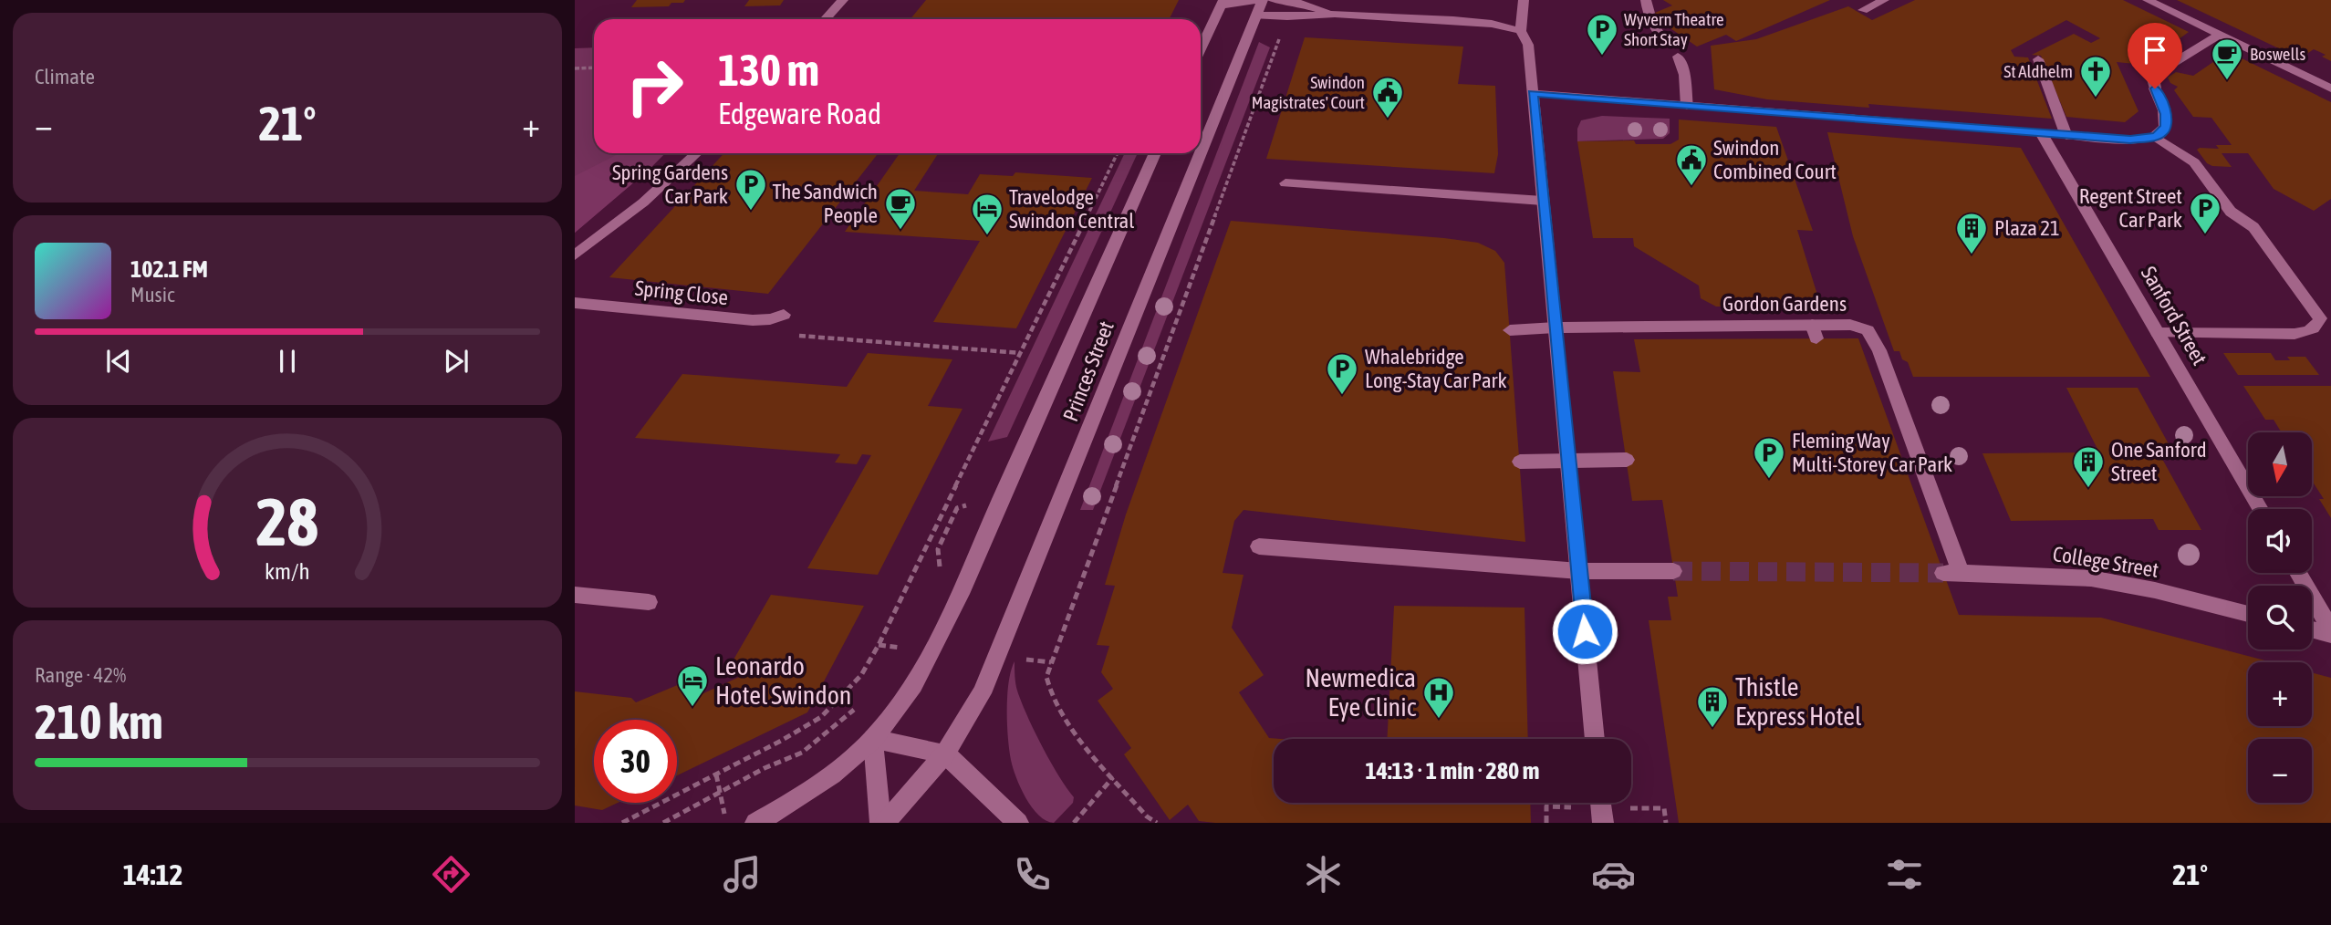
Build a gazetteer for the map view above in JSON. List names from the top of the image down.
{
  "streets": {
    "street": [
      "Spring Close",
      "Gordon Gardens",
      "Sanford Street",
      "Princes Street",
      "College Street"
    ]
  },
  "crossings": [
    ["Gordon Gardens", "College Street"]
  ],
  "places": {
    "parking": [
      "Wyvern Theatre Short Stay",
      "Spring Gardens Car Park",
      "Regent Street Car Park",
      "Whalebridge Long-Stay Car Park",
      "Fleming Way Multi-Storey Car Park"
    ],
    "cafe": ["Boswells", "The Sandwich People"],
    "church": ["St Aldhelm"],
    "public building": ["Swindon Magistrates' Court", "Swindon Combined Court"],
    "hotel": ["Travelodge Swindon Central", "Leonardo Hotel Swindon"],
    "building": ["Plaza 21", "One Sanford Street", "Thistle Express Hotel"],
    "hospital": ["Newmedica Eye Clinic"]
  },
  "north": "bottom",
  "page": {
    "tile": [
      "Climate",
      ["Range · 42%", "210 km"]
    ],
    "turn": ["130 m", "Edgeware Road"],
    "heat": ["−", "21°", "+"],
    "song": ["102.1 FM", "Music"],
    "map_buttons": ["+", "−"],
    "limit": "30",
    "trip": "14:13 · 1 min · 280 m",
    "tabs": ["14:12", "21°"],
    "gauge": ["28", "km/h"]
  }
}
